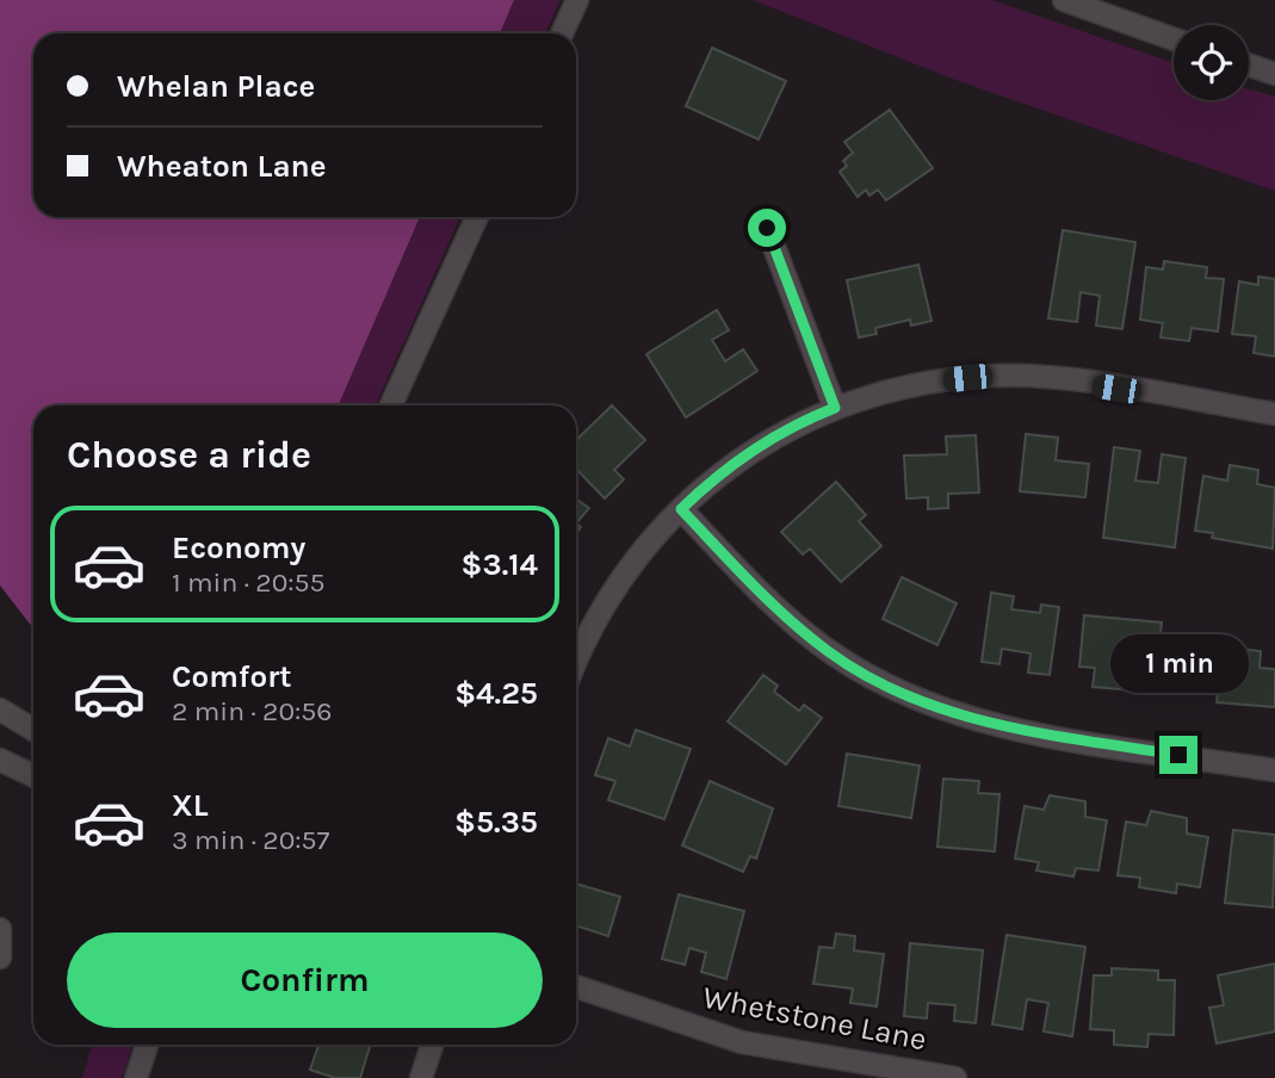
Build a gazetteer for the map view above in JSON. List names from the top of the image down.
{
  "streets": {
    "street": ["Whetstone Lane"]
  },
  "page": {
    "banner": ["Whelan Place", "Wheaton Lane"],
    "heading": "Choose a ride",
    "list": [
      {
        "name": "Economy",
        "note": "1 min · 20:55",
        "value": "$3.14"
      },
      {
        "name": "Comfort",
        "note": "2 min · 20:56",
        "value": "$4.25"
      },
      {
        "name": "XL",
        "note": "3 min · 20:57",
        "value": "$5.35"
      }
    ],
    "bubble": "1 min",
    "buttons": "Confirm"
  }
}
